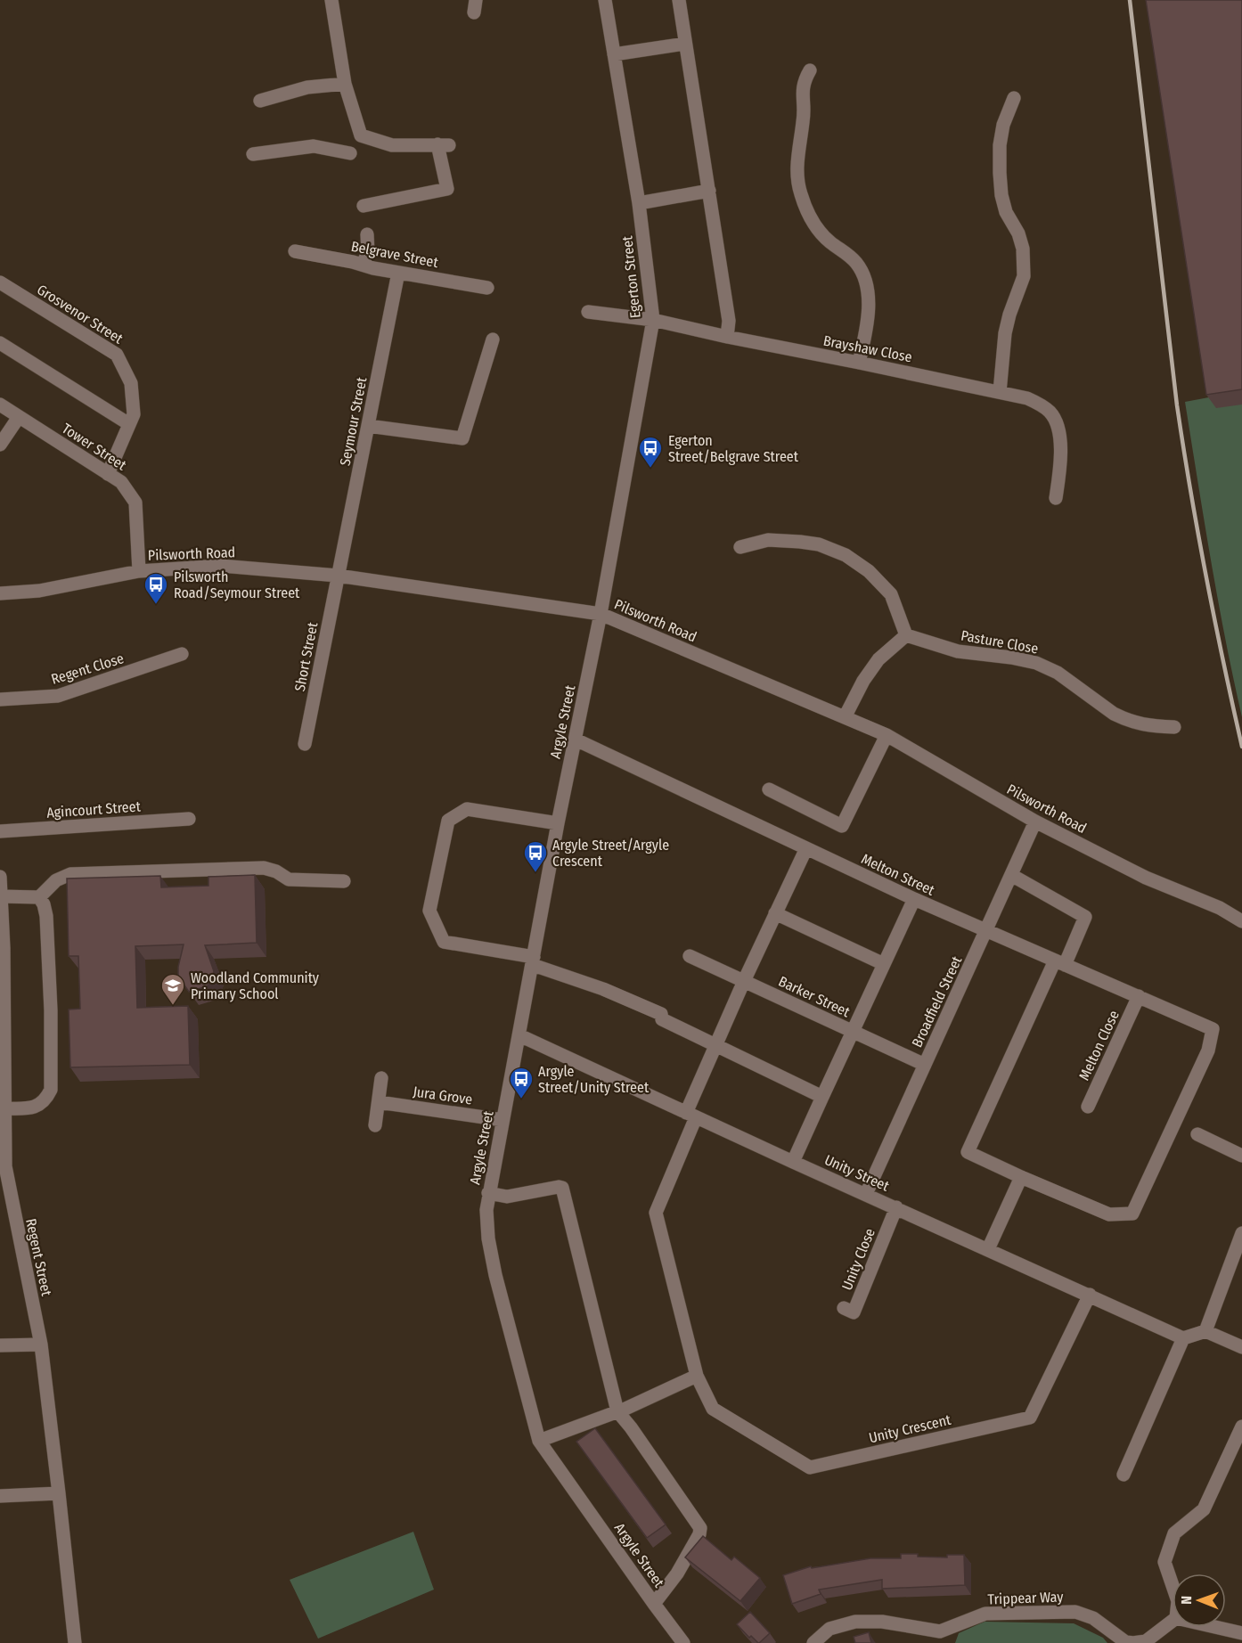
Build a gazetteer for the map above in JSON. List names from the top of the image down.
{
  "streets": {
    "street": [
      "Belgrave Street",
      "Egerton Street",
      "Grosvenor Street",
      "Brayshaw Close",
      "Seymour Street",
      "Tower Street",
      "Pilsworth Road",
      "Pasture Close",
      "Short Street",
      "Regent Close",
      "Argyle Street",
      "Agincourt Street",
      "Melton Street",
      "Barker Street",
      "Broadfield Street",
      "Melton Close",
      "Jura Grove",
      "Unity Street",
      "Regent Street",
      "Unity Close",
      "Unity Crescent",
      "Trippear Way"
    ]
  },
  "crossings": [
    ["Belgrave Street", "Seymour Street"],
    ["Egerton Street", "Brayshaw Close"],
    ["Egerton Street", "Pilsworth Road"],
    ["Egerton Street", "Argyle Street"],
    ["Grosvenor Street", "Tower Street"],
    ["Seymour Street", "Pilsworth Road"],
    ["Seymour Street", "Short Street"],
    ["Tower Street", "Pilsworth Road"],
    ["Pilsworth Road", "Short Street"],
    ["Pilsworth Road", "Argyle Street"],
    ["Pilsworth Road", "Broadfield Street"],
    ["Argyle Street", "Melton Street"],
    ["Argyle Street", "Jura Grove"],
    ["Argyle Street", "Unity Street"],
    ["Melton Street", "Broadfield Street"],
    ["Melton Street", "Melton Close"],
    ["Melton Street", "Unity Crescent"],
    ["Barker Street", "Broadfield Street"],
    ["Barker Street", "Unity Crescent"],
    ["Broadfield Street", "Unity Street"],
    ["Unity Street", "Unity Close"],
    ["Unity Street", "Unity Crescent"]
  ],
  "places": {
    "bus stop": [
      "Egerton Street/Belgrave Street",
      "Pilsworth Road/Seymour Street",
      "Argyle Street/Argyle Crescent",
      "Argyle Street/Unity Street"
    ],
    "school or university": ["Woodland Community Primary School"]
  },
  "north": "left"
}
